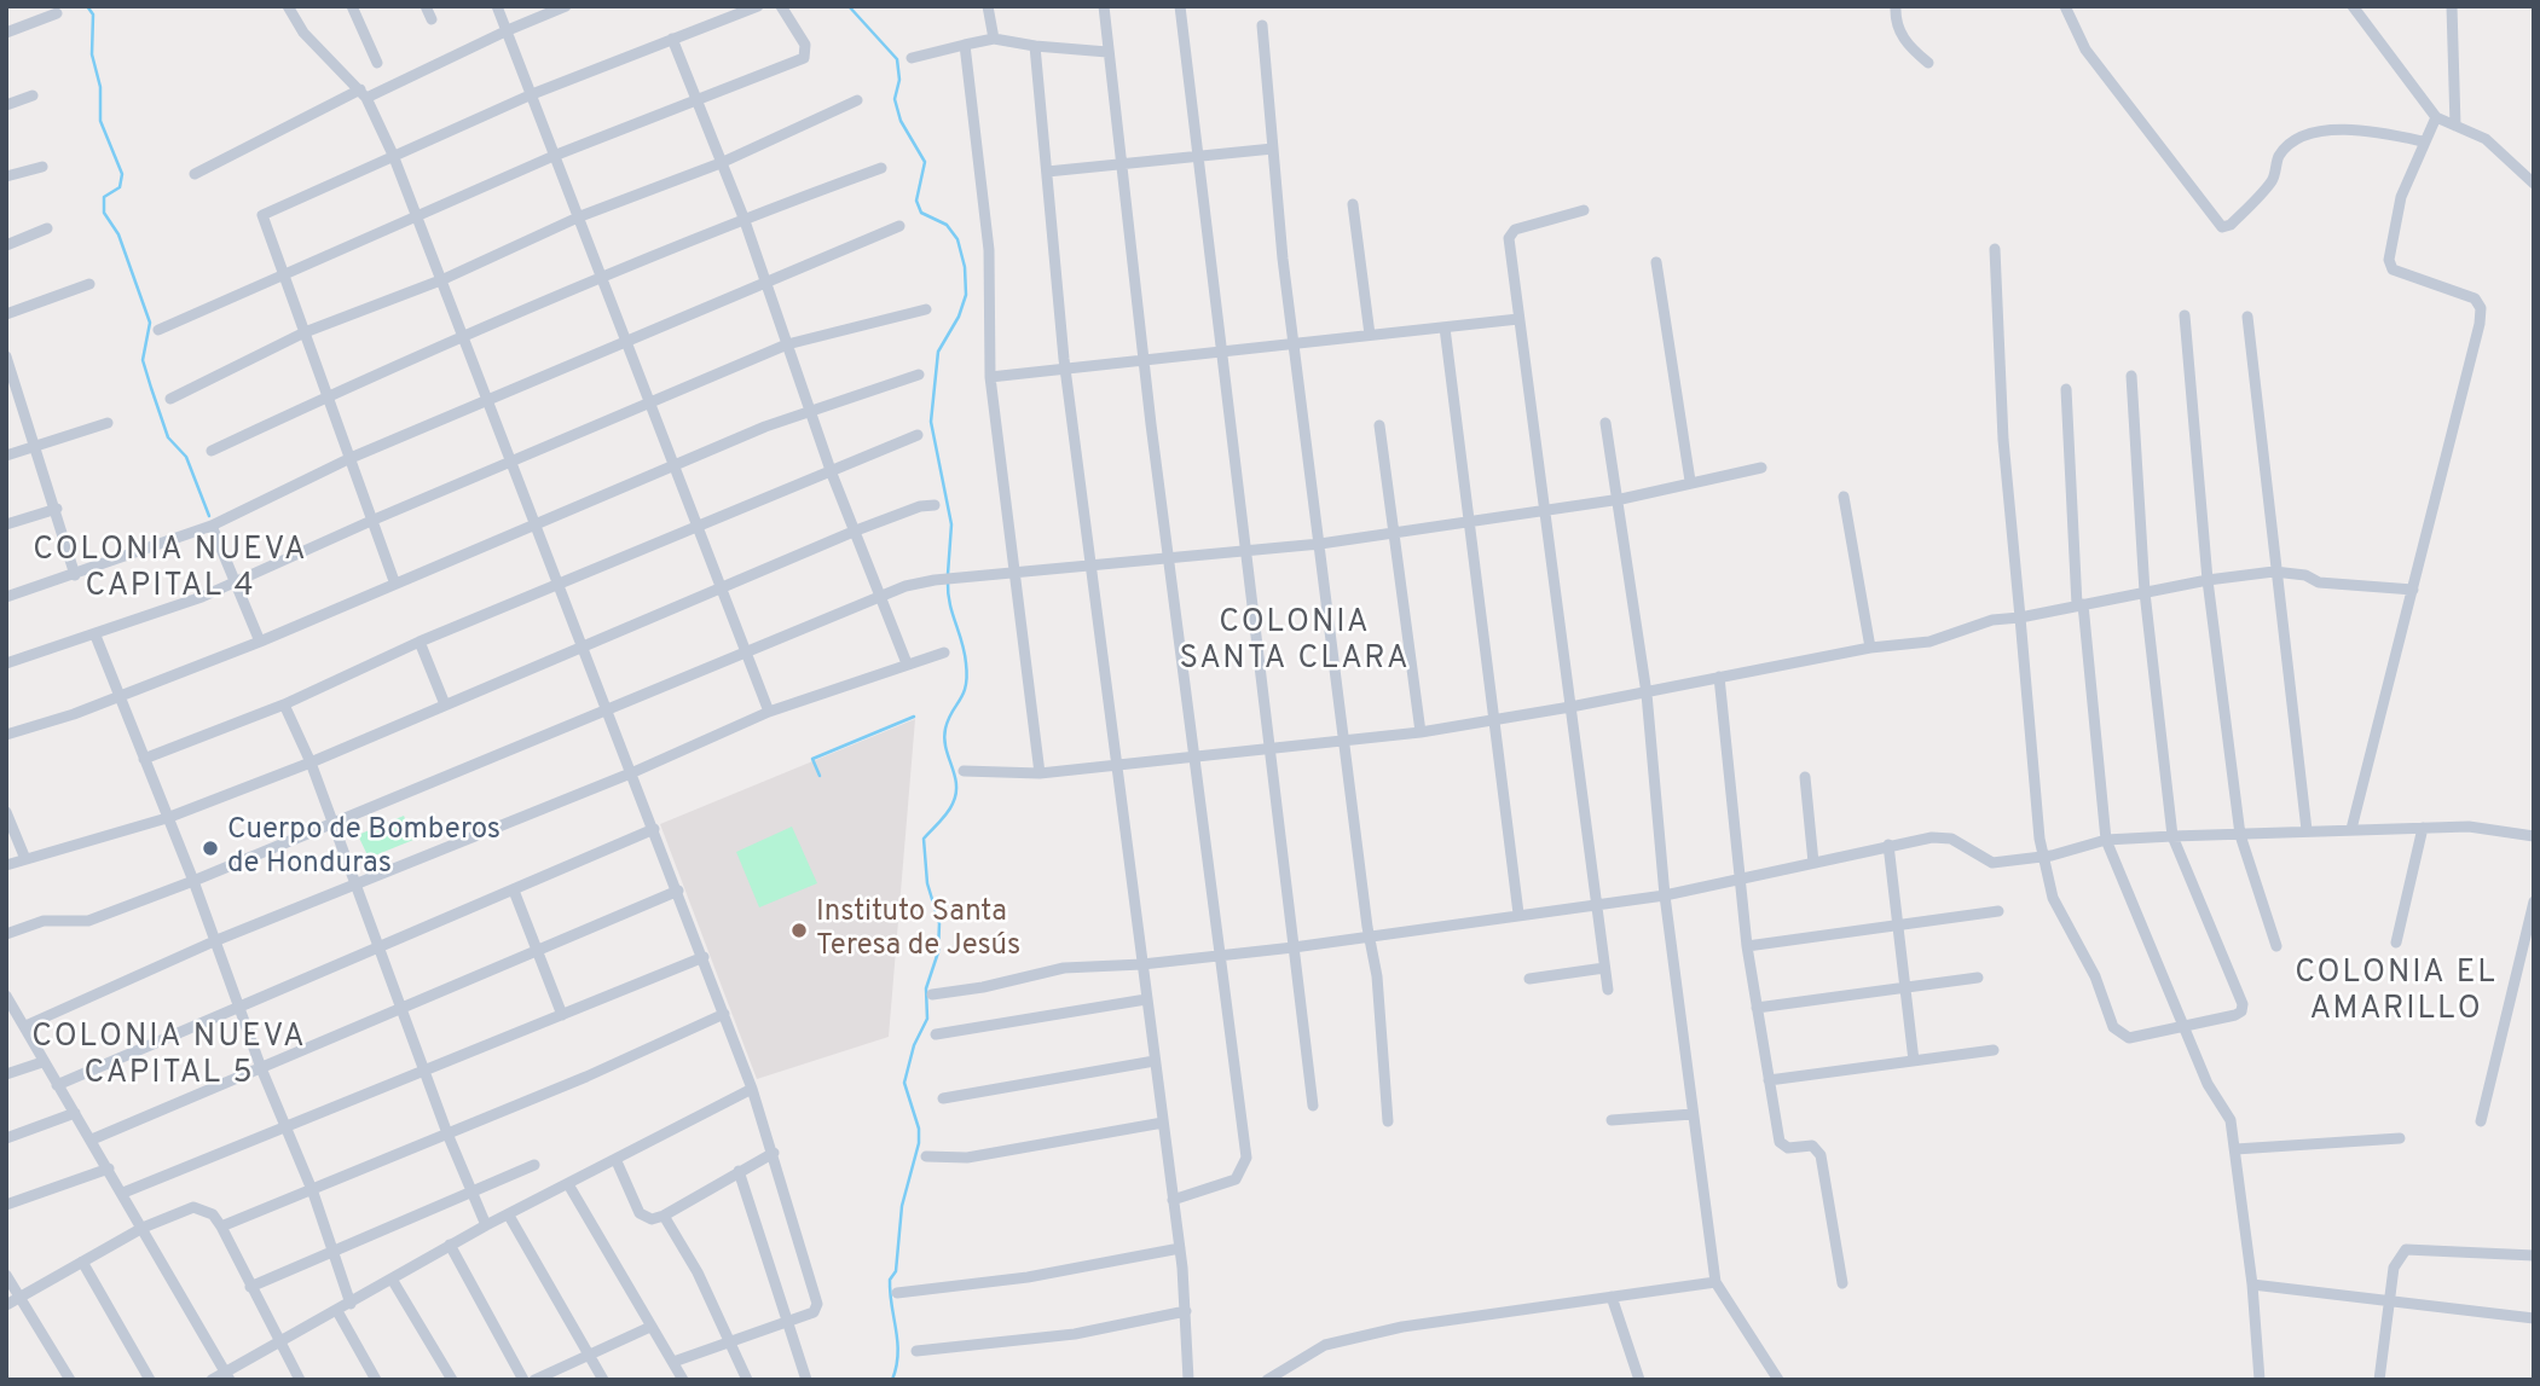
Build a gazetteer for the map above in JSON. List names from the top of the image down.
{
  "districts": [
    "COLONIA NUEVA CAPITAL 4",
    "COLONIA SANTA CLARA",
    "COLONIA EL AMARILLO",
    "COLONIA NUEVA CAPITAL 5"
  ],
  "places": ["Cuerpo de Bomberos de Honduras", "Instituto Santa Teresa de Jesús"]
}
